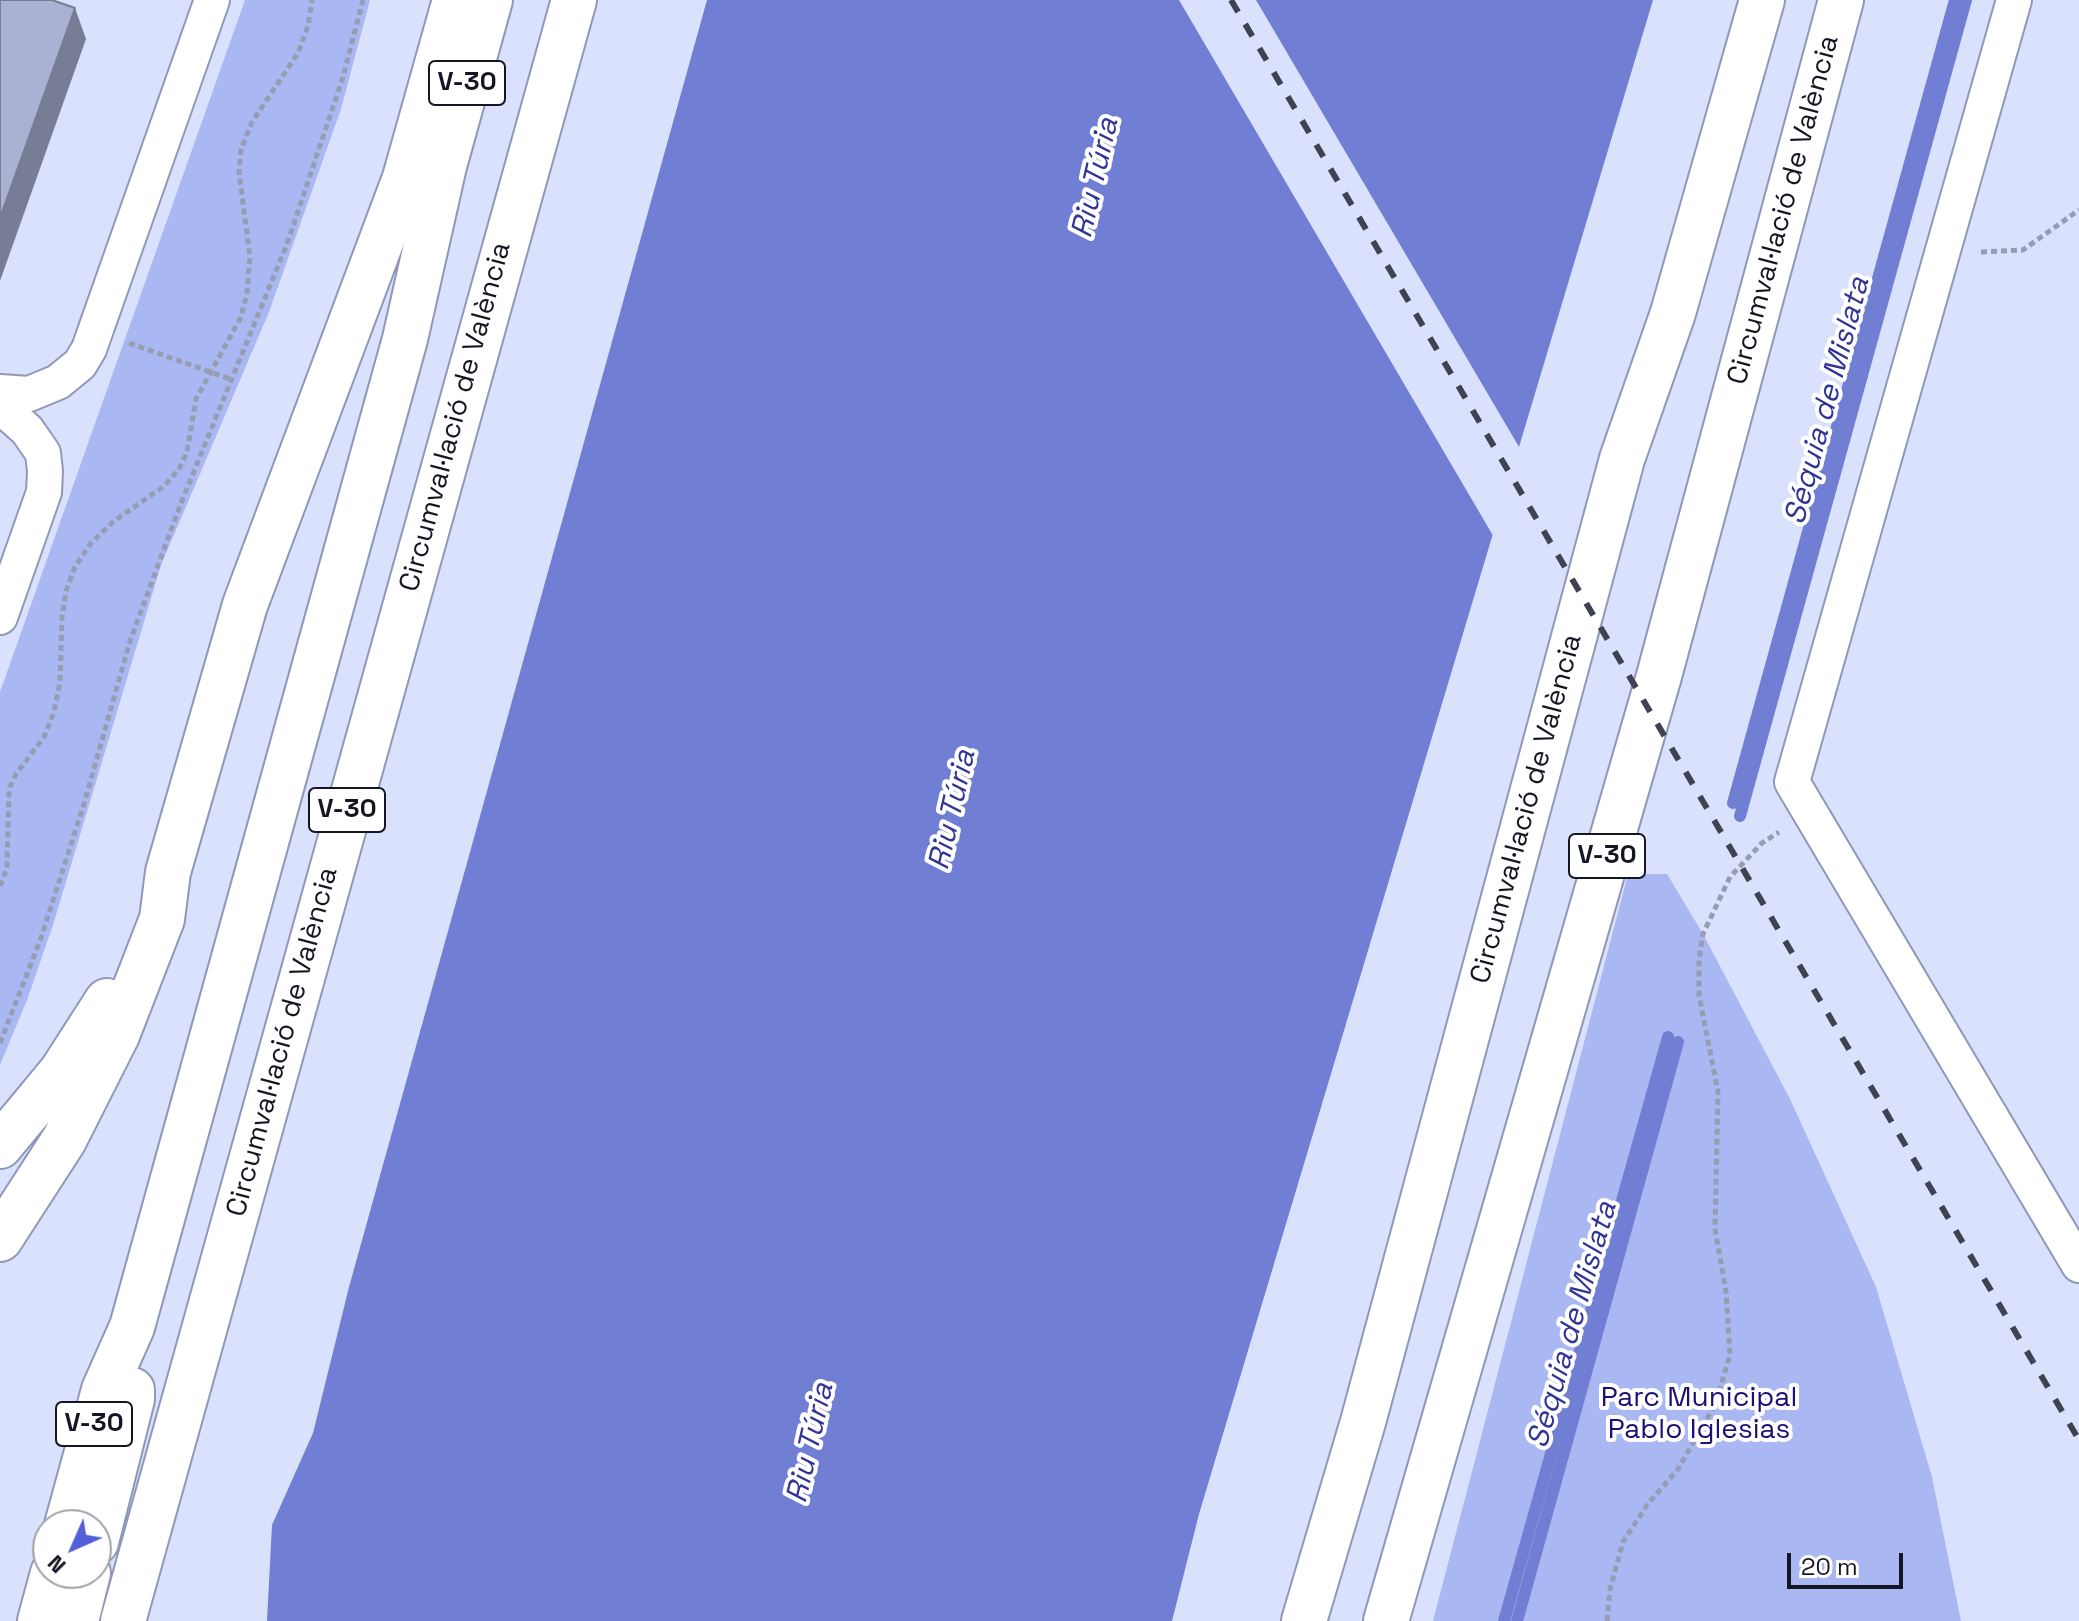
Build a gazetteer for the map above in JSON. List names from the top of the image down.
{
  "streets": {
    "highway": ["V-30", "Circumval·lació de València"]
  },
  "water": ["Riu Túria", "Séquia de Mislata"],
  "parks": ["Parc Municipal Pablo Iglesias"],
  "scale_bar": "20 m",
  "north": "bottom left"
}
